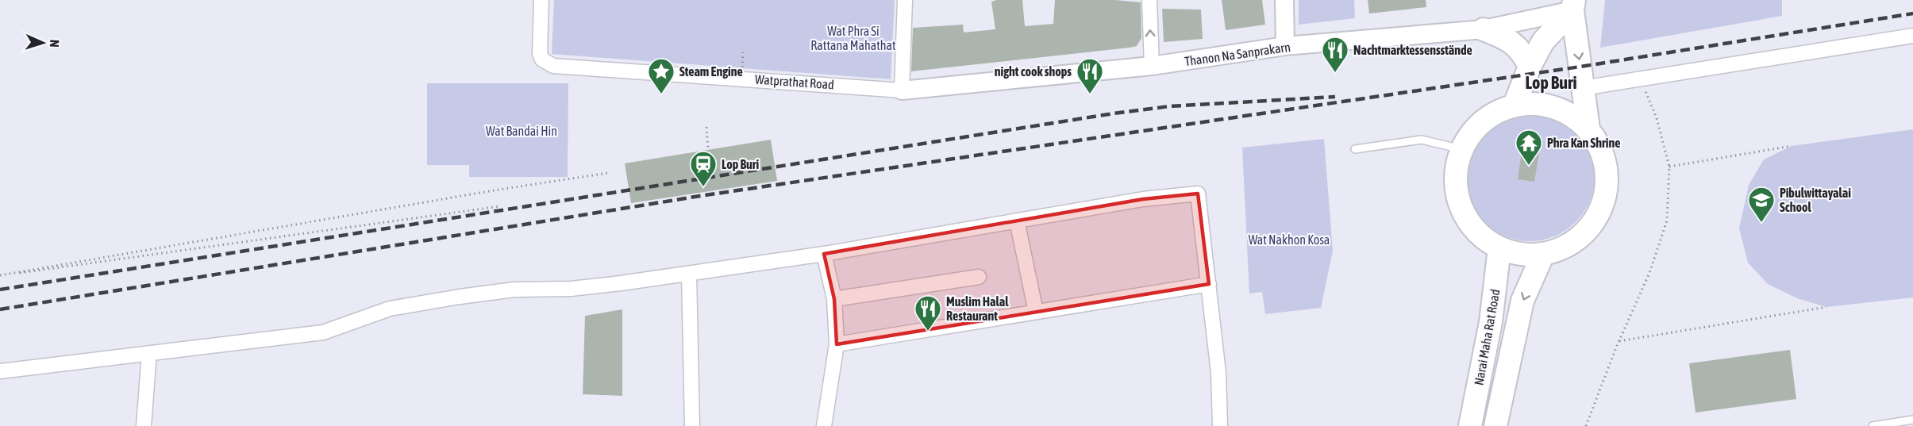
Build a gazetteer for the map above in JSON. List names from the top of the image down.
{
  "streets": {
    "main road": ["Narai Maha Rat Road"],
    "street": ["Thanon Na Sanprakarn", "Watprathat Road"]
  },
  "crossings": [
    ["Thanon Na Sanprakarn", "Watprathat Road"]
  ],
  "districts": ["Lop Buri"],
  "parks": ["Wat Phra Si Rattana Mahathat", "Wat Bandai Hin", "Wat Nakhon Kosa"],
  "places": {
    "restaurant": ["Nachtmarktessensstände", "night cook shops", "Muslim Halal Restaurant"],
    "place": ["Steam Engine"],
    "temple": ["Phra Kan Shrine"],
    "station": ["Lop Buri"],
    "school or university": ["Pibulwittayalai School"]
  },
  "north": "right"
}
